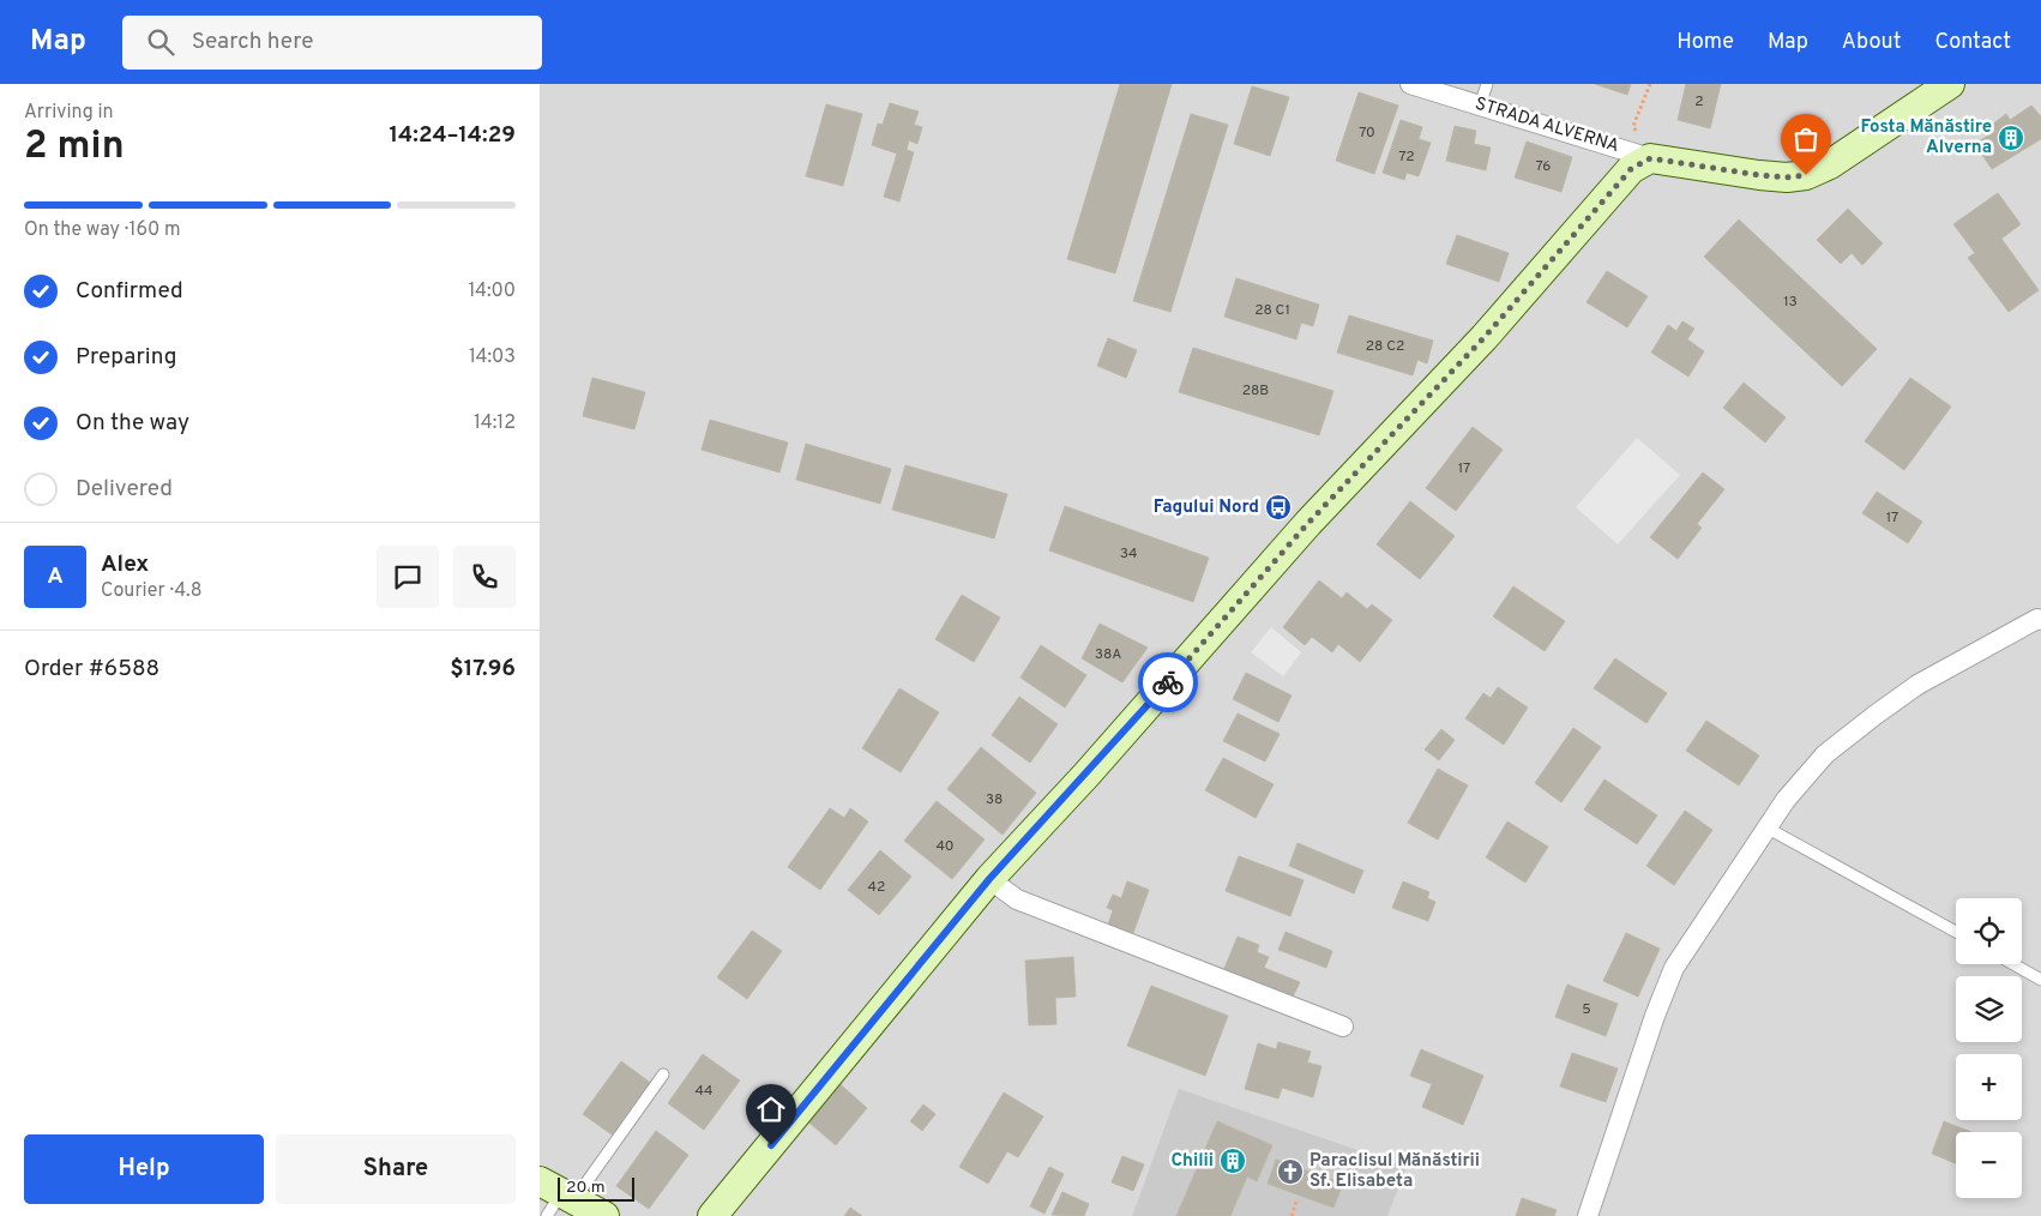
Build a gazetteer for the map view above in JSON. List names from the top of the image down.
{
  "streets": {
    "street": ["STRADA ALVERNA"]
  },
  "places": {
    "building": ["Fosta Mănăstire Alverna", "Chilii"],
    "bus stop": ["Fagului Nord"],
    "church": ["Paraclisul Mănăstirii Sf. Elisabeta"]
  },
  "house_numbers": [
    "2",
    "70",
    "72",
    "76",
    "13",
    "28 C1",
    "28 C2",
    "28B",
    "17",
    "17",
    "34",
    "38A",
    "38",
    "40",
    "42",
    "5",
    "44"
  ],
  "scale_bar": "20 m",
  "page": {
    "header": "Map",
    "search": "Search here",
    "nav": [
      "Home",
      "Map",
      "About",
      "Contact"
    ],
    "heading": ["2 min", "Arriving in", "14:24–14:29"],
    "panel": [
      "Alex",
      "Courier · 4.8",
      "Order #6588",
      "$17.96"
    ],
    "bar": "On the way · 160 m",
    "list": [
      ["Confirmed", "14:00"],
      ["Preparing", "14:03"],
      ["On the way", "14:12"],
      "Delivered"
    ],
    "round": "A",
    "map_buttons": ["+", "−"],
    "buttons": ["Help", "Share"],
    "scale": "20 m"
  }
}
